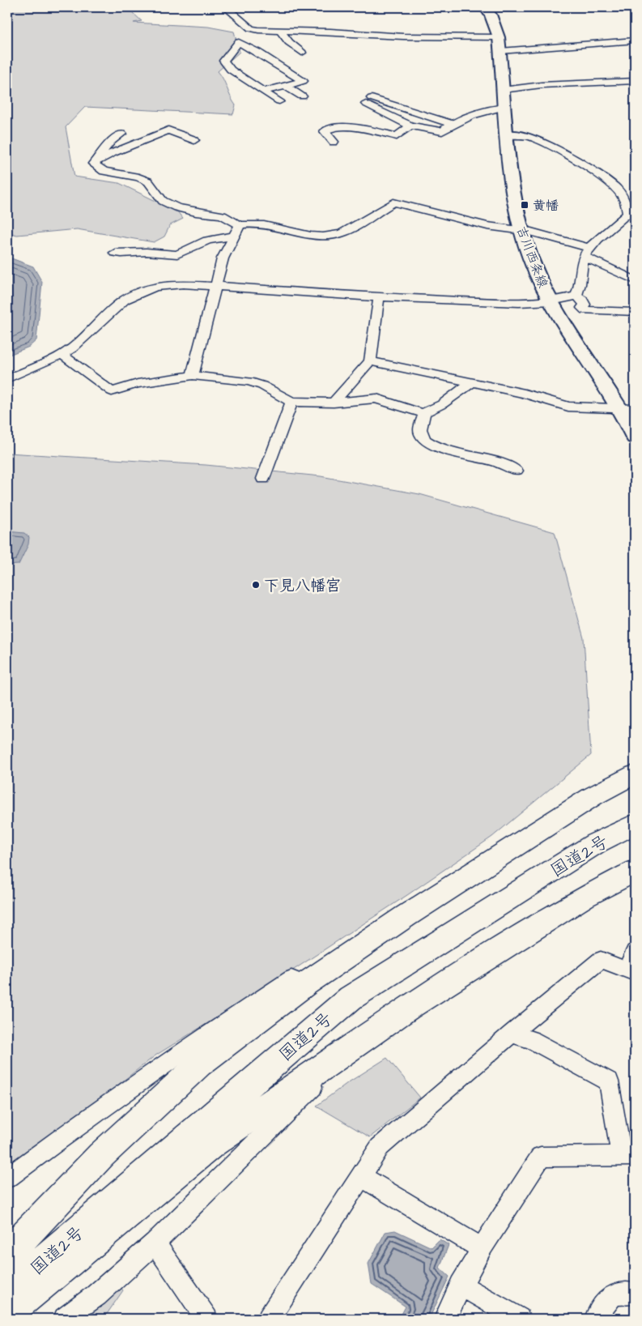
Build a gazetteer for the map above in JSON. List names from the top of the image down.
{
  "streets": {
    "highway": ["国道2号"],
    "main road": ["吉川西条線"]
  },
  "places": {
    "transit": ["黄幡"],
    "other": ["下見八幡宮"]
  }
}
